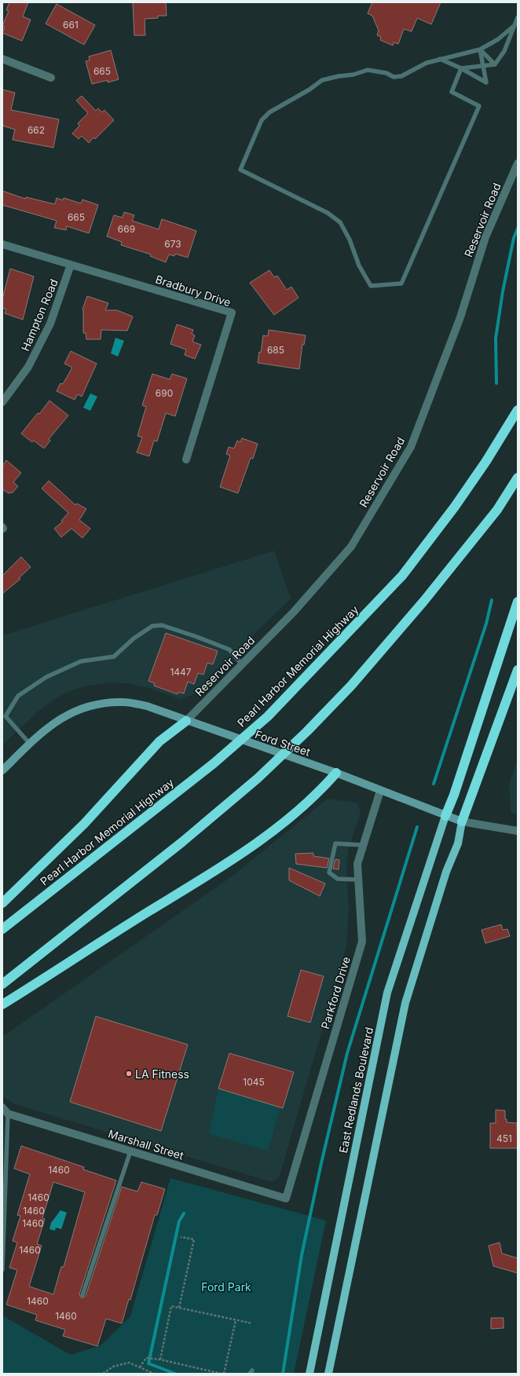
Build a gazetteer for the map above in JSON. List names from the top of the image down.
{
  "streets": {
    "highway": ["Pearl Harbor Memorial Highway"],
    "main road": ["Ford Street", "East Redlands Boulevard"],
    "street": [
      "Reservoir Road",
      "Bradbury Drive",
      "Hampton Road",
      "Parkford Drive",
      "Marshall Street"
    ]
  },
  "crossings": [
    ["Reservoir Road", "Ford Street"],
    ["Bradbury Drive", "Hampton Road"],
    ["Ford Street", "Parkford Drive"],
    ["Ford Street", "East Redlands Boulevard"],
    ["Parkford Drive", "Marshall Street"]
  ],
  "parks": ["Ford Park"],
  "places": ["LA Fitness"],
  "house_numbers": [
    "661",
    "665",
    "662",
    "665",
    "669",
    "673",
    "685",
    "690",
    "1447",
    "1045",
    "451",
    "1460",
    "1460",
    "1460",
    "1460",
    "1460",
    "1460",
    "1460"
  ]
}
